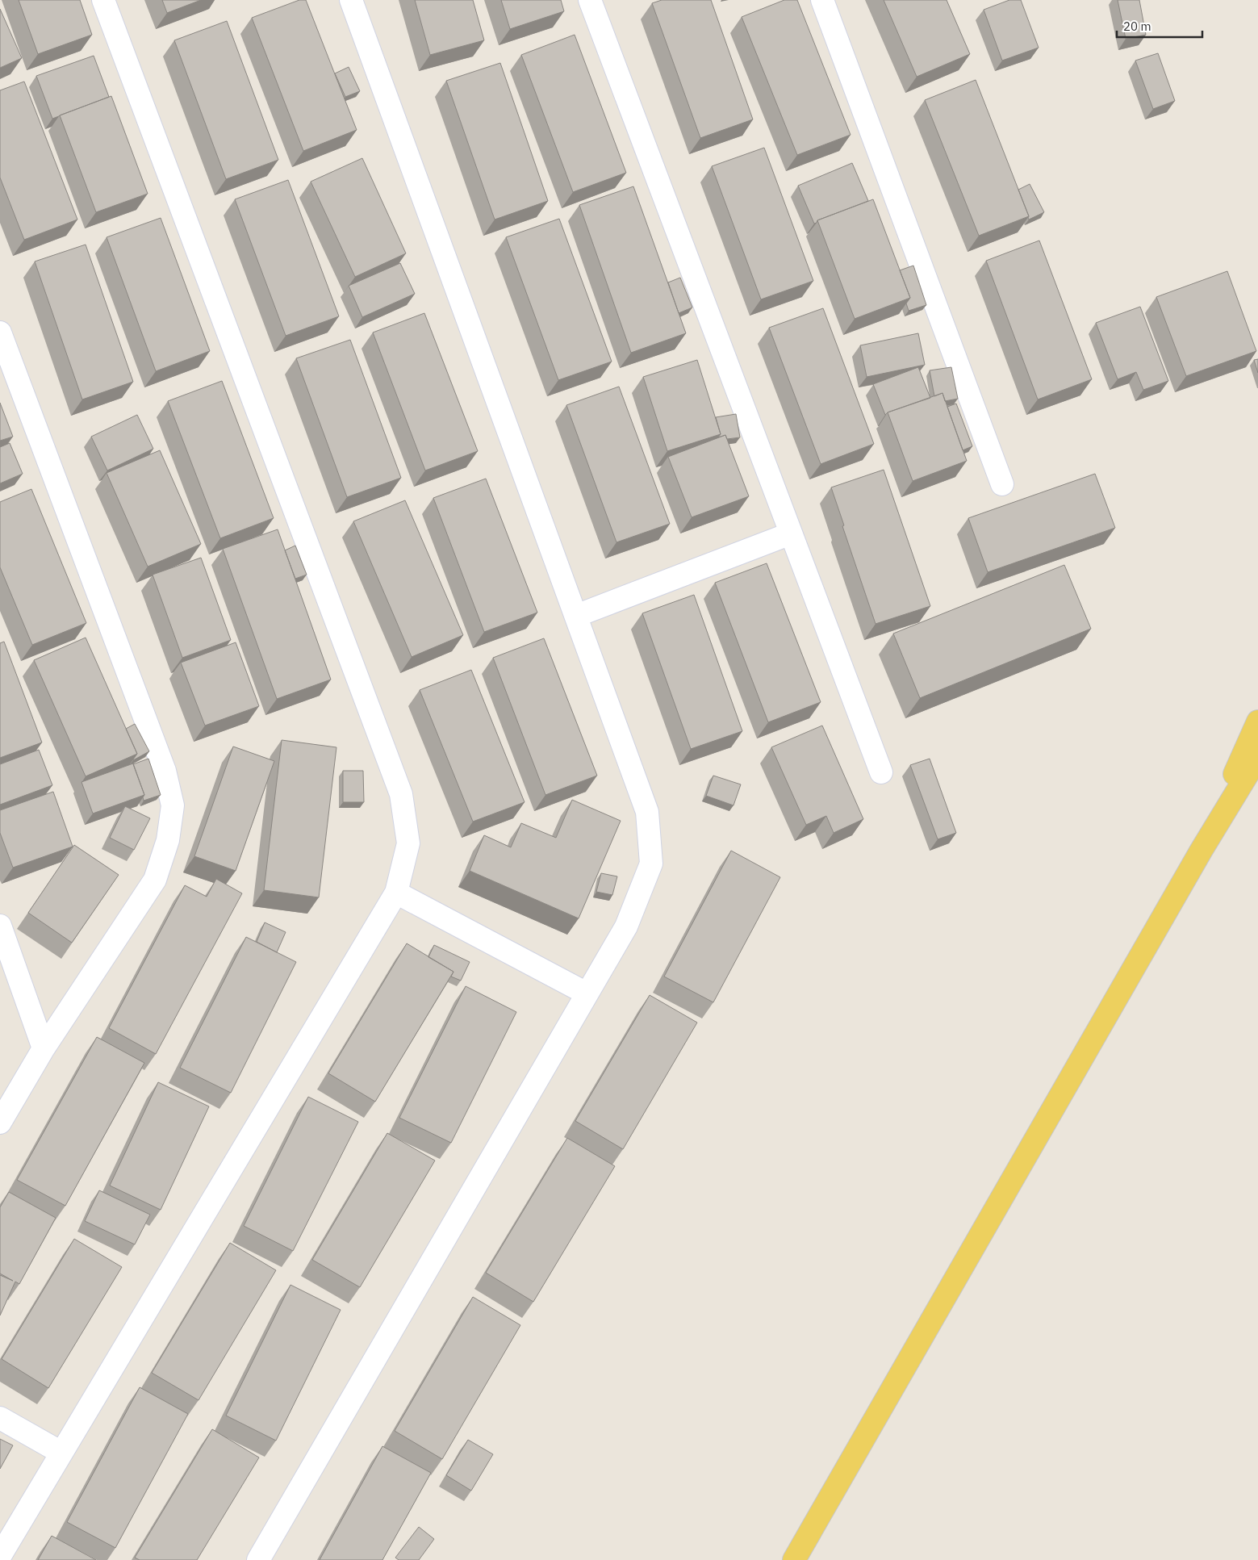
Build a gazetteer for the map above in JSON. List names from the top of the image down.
{
  "scale_bar": "20 m"
}
